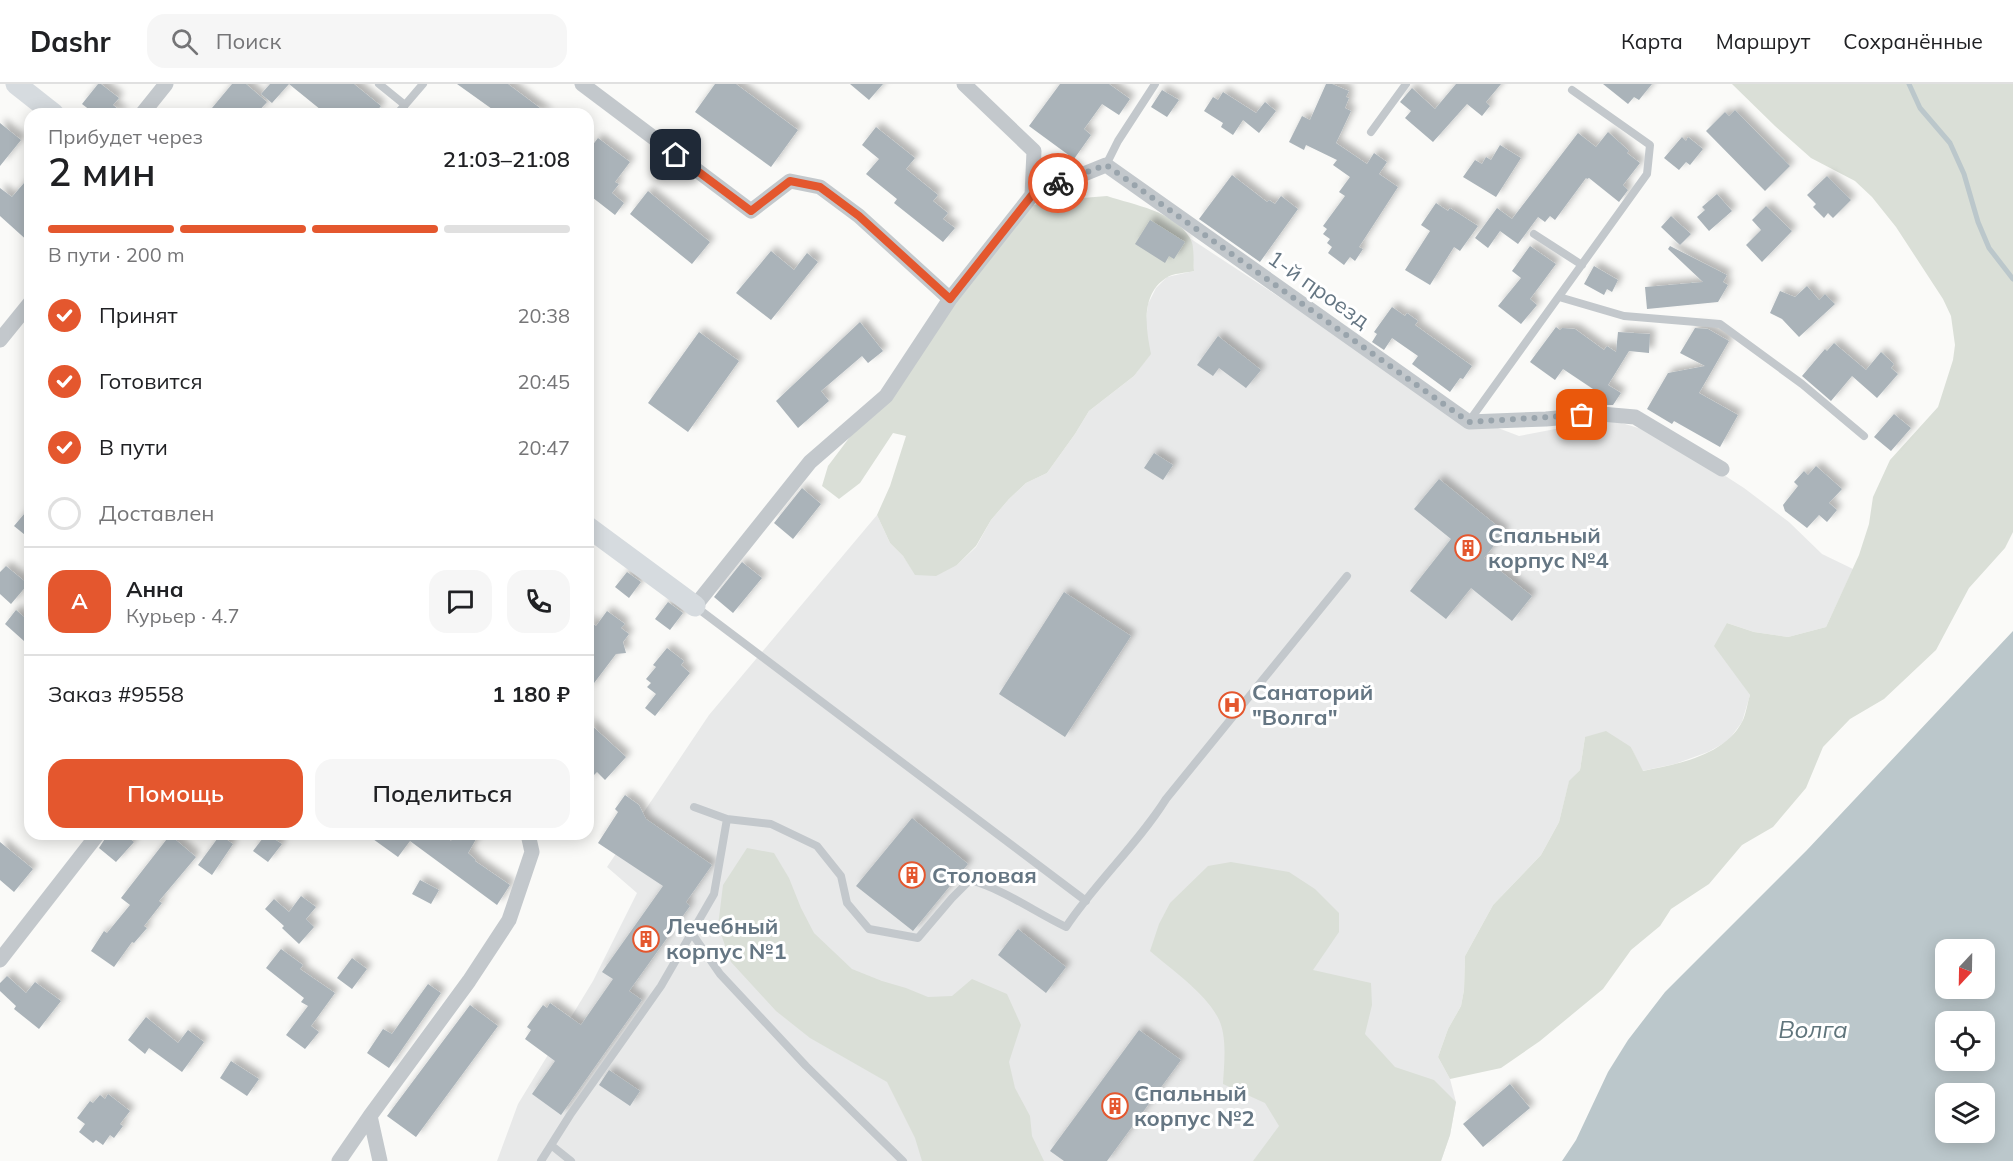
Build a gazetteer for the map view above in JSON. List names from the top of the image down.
{
  "streets": {
    "street": ["1-й проезд"]
  },
  "water": ["Волга"],
  "places": {
    "building": [
      "Спальный корпус №4",
      "Столовая",
      "Лечебный корпус №1",
      "Спальный корпус №2"
    ],
    "hospital": ["Санаторий \"Волга\""]
  },
  "north": "bottom",
  "page": {
    "header": "Dashr",
    "search": "Поиск",
    "nav": ["Карта", "Маршрут", "Сохранённые"],
    "heading": ["2 мин", "Прибудет через", "21:03–21:08"],
    "panel": [
      "Анна",
      "Курьер · 4.7",
      "Заказ #9558",
      "1 180 ₽"
    ],
    "bar": "В пути · 200 m",
    "list": [
      ["Принят", "20:38"],
      ["Готовится", "20:45"],
      ["В пути", "20:47"],
      "Доставлен"
    ],
    "round": "А",
    "buttons": ["Помощь", "Поделиться"]
  }
}
